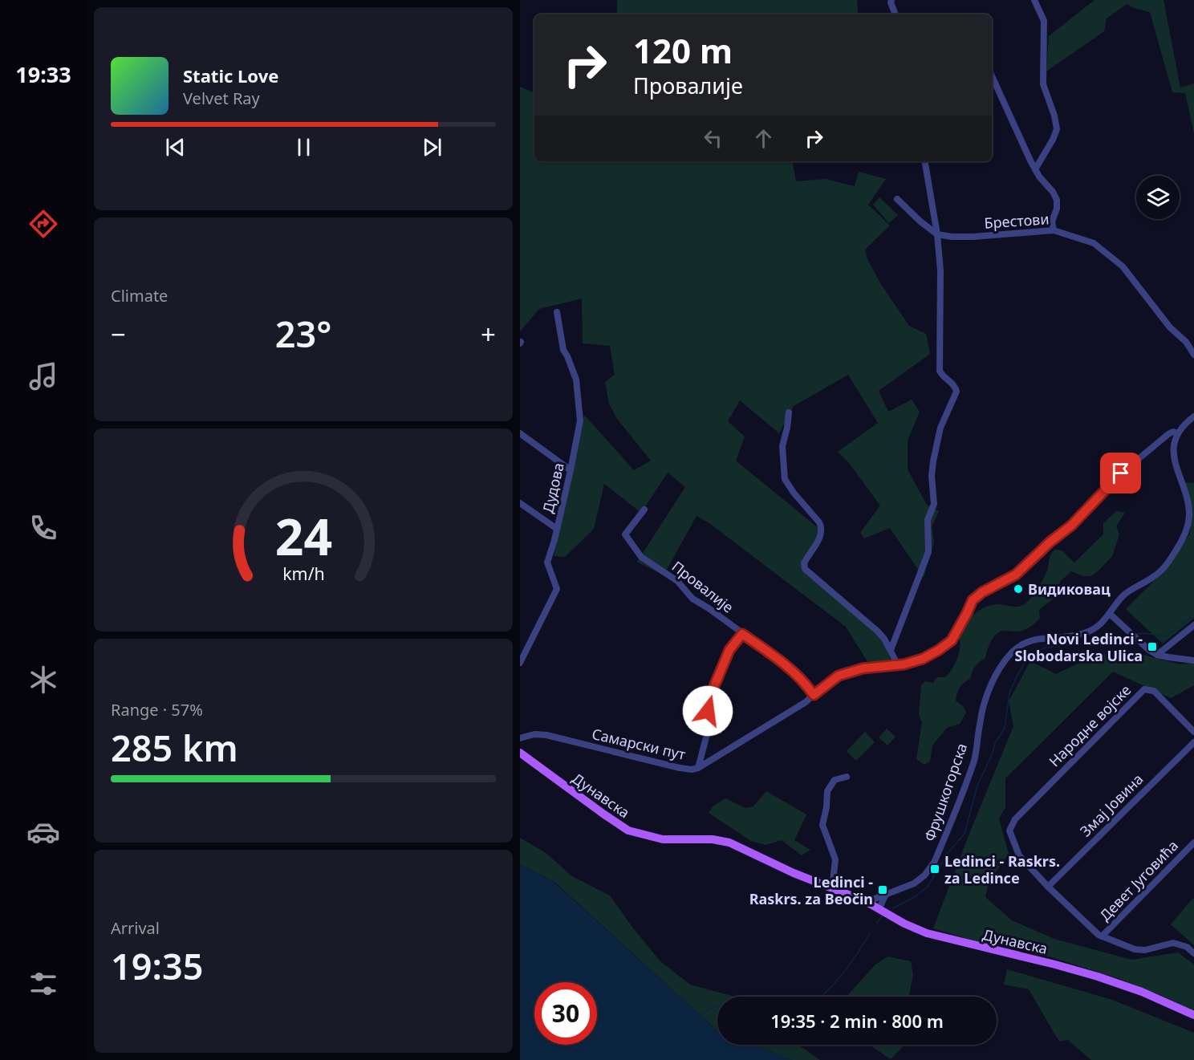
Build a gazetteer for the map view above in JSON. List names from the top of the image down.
{
  "streets": {
    "main road": ["Дунавска"],
    "street": [
      "Брестови",
      "Дудова",
      "Провалије",
      "Народне војске",
      "Самарски пут",
      "Фрушкогорска",
      "Змај Јовина",
      "Девет Југовића"
    ]
  },
  "crossings": [
    ["Провалије", "Самарски пут"],
    ["Народне војске", "Змај Јовина"],
    ["Самарски пут", "Фрушкогорска"],
    ["Фрушкогорска", "Дунавска"]
  ],
  "places": {
    "other": ["Видиковац"],
    "transit": ["Novi Ledinci - Slobodarska Ulica", "Ledinci - Raskrs. za Ledince", "Ledinci - Raskrs. za Beočin"]
  },
  "page": {
    "tabs": "19:33",
    "turn": ["120 m", "Провалије"],
    "song": ["Static Love", "Velvet Ray"],
    "tile": [
      "Climate",
      ["Range · 57%", "285 km"],
      ["Arrival", "19:35"]
    ],
    "heat": ["−", "23°", "+"],
    "limit": "30",
    "trip": "19:35 · 2 min · 800 m",
    "gauge": ["24", "km/h"]
  }
}
